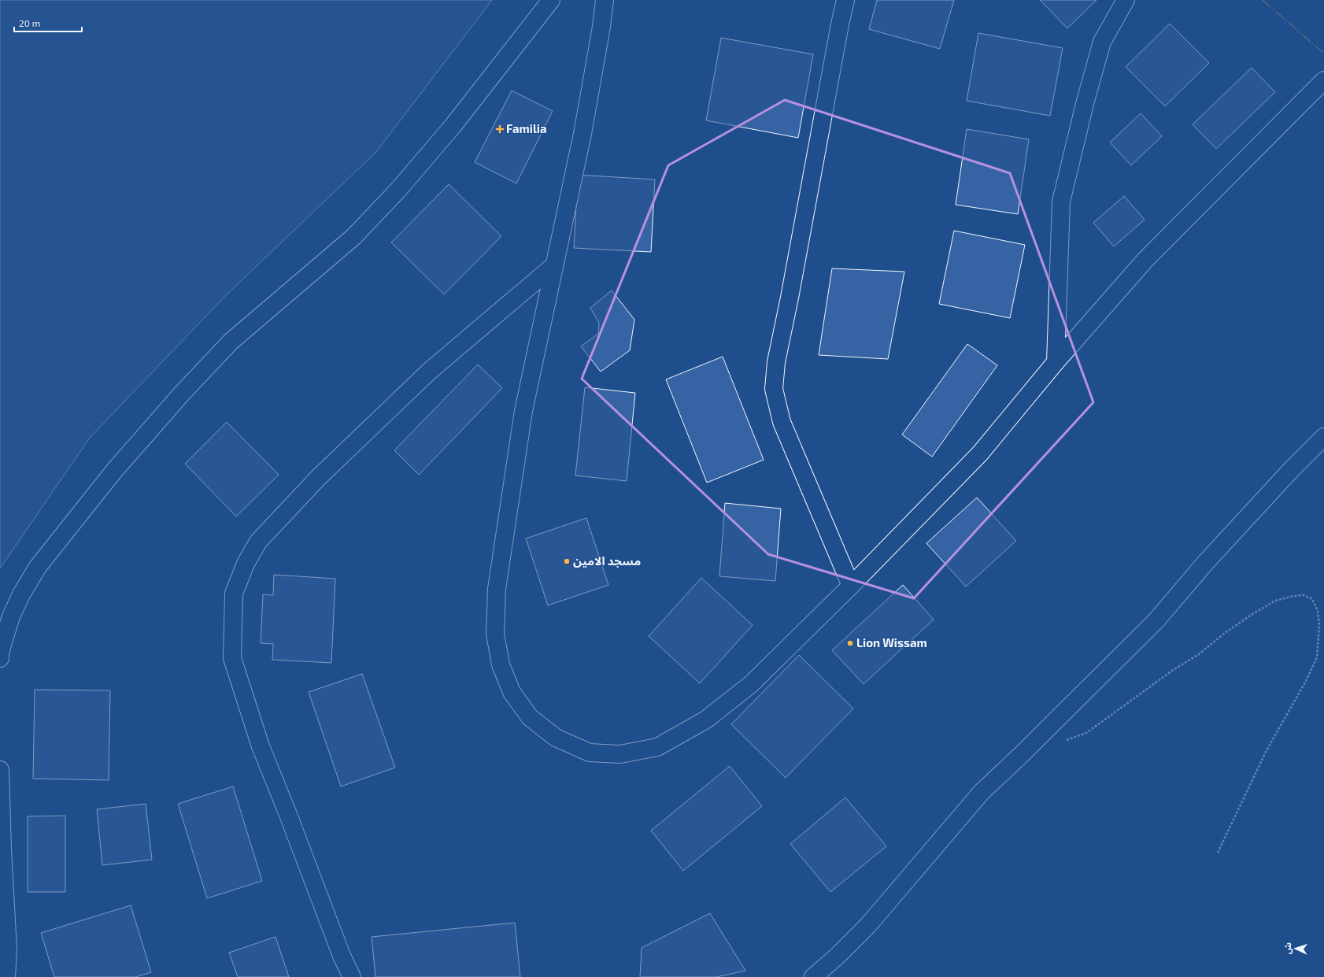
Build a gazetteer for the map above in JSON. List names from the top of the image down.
{
  "places": {
    "health": ["Familia"],
    "other": ["مسجد الامين", "Lion Wissam"]
  },
  "scale_bar": "20 m",
  "north": "left"
}
